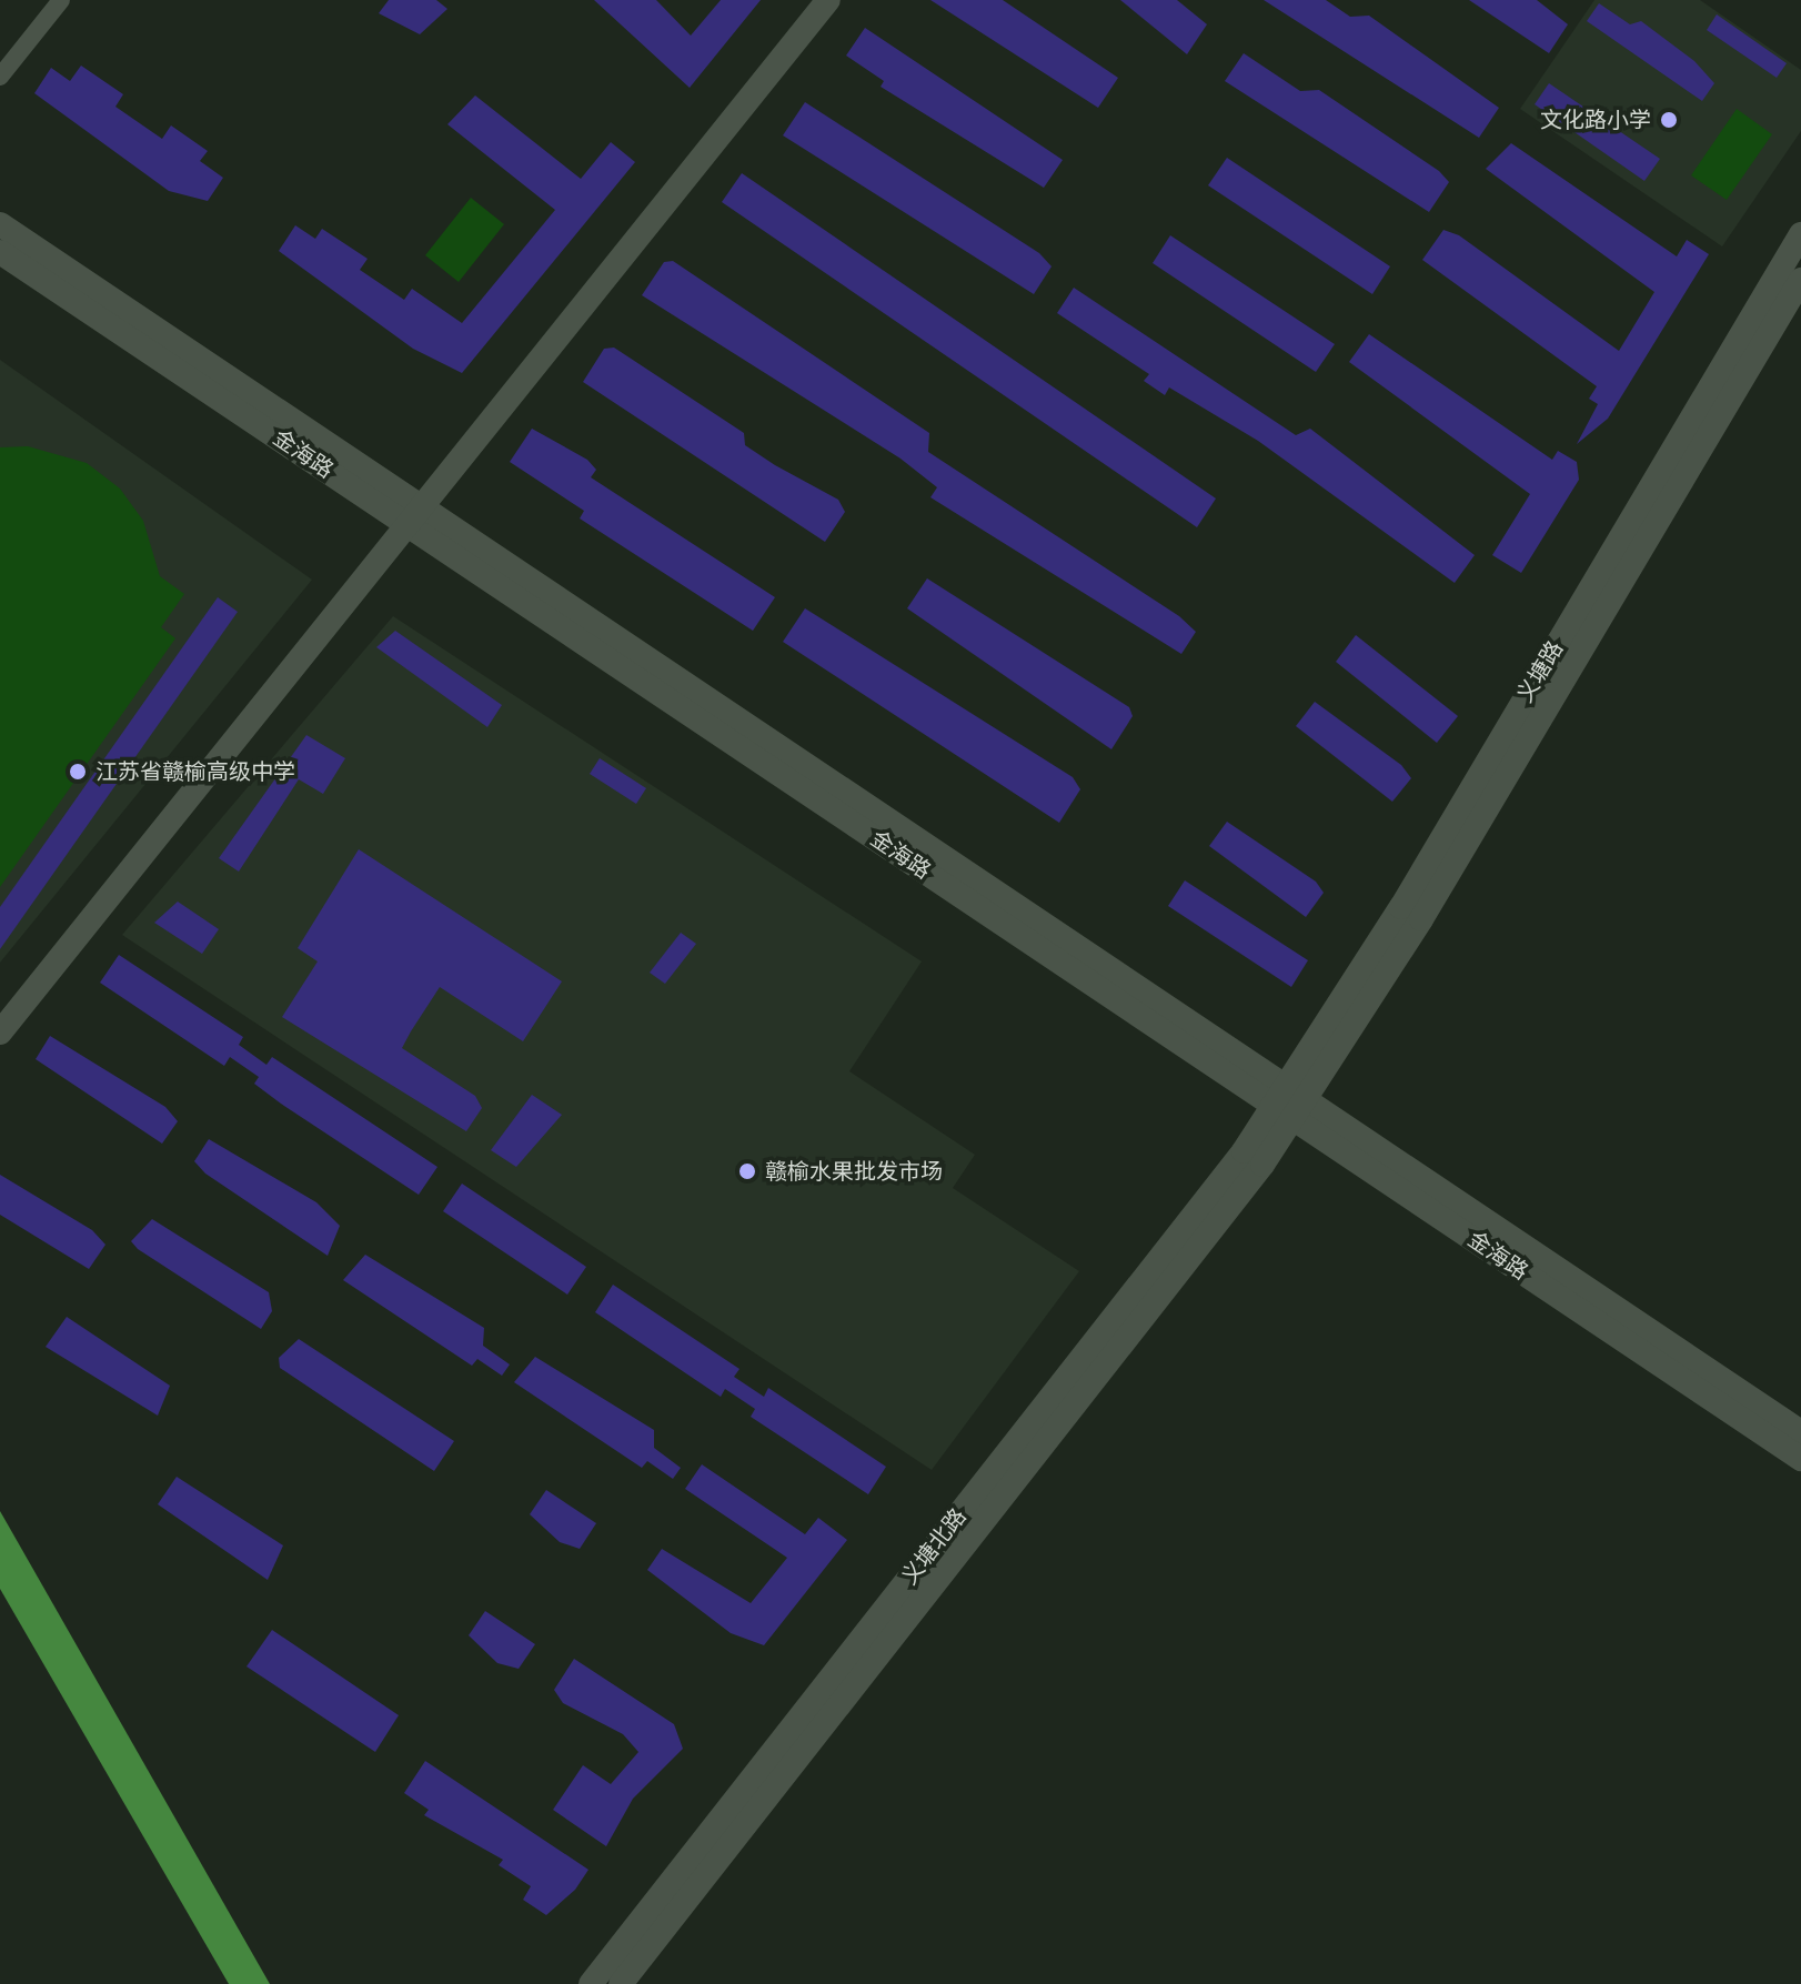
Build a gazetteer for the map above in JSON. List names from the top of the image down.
{
  "streets": {
    "main road": ["金海路", "义塘路", "义塘北路"]
  },
  "crossings": [
    ["金海路", "义塘路"],
    ["金海路", "义塘北路"],
    ["义塘路", "义塘北路"]
  ],
  "places": ["文化路小学", "江苏省赣榆高级中学", "赣榆水果批发市场"]
}
